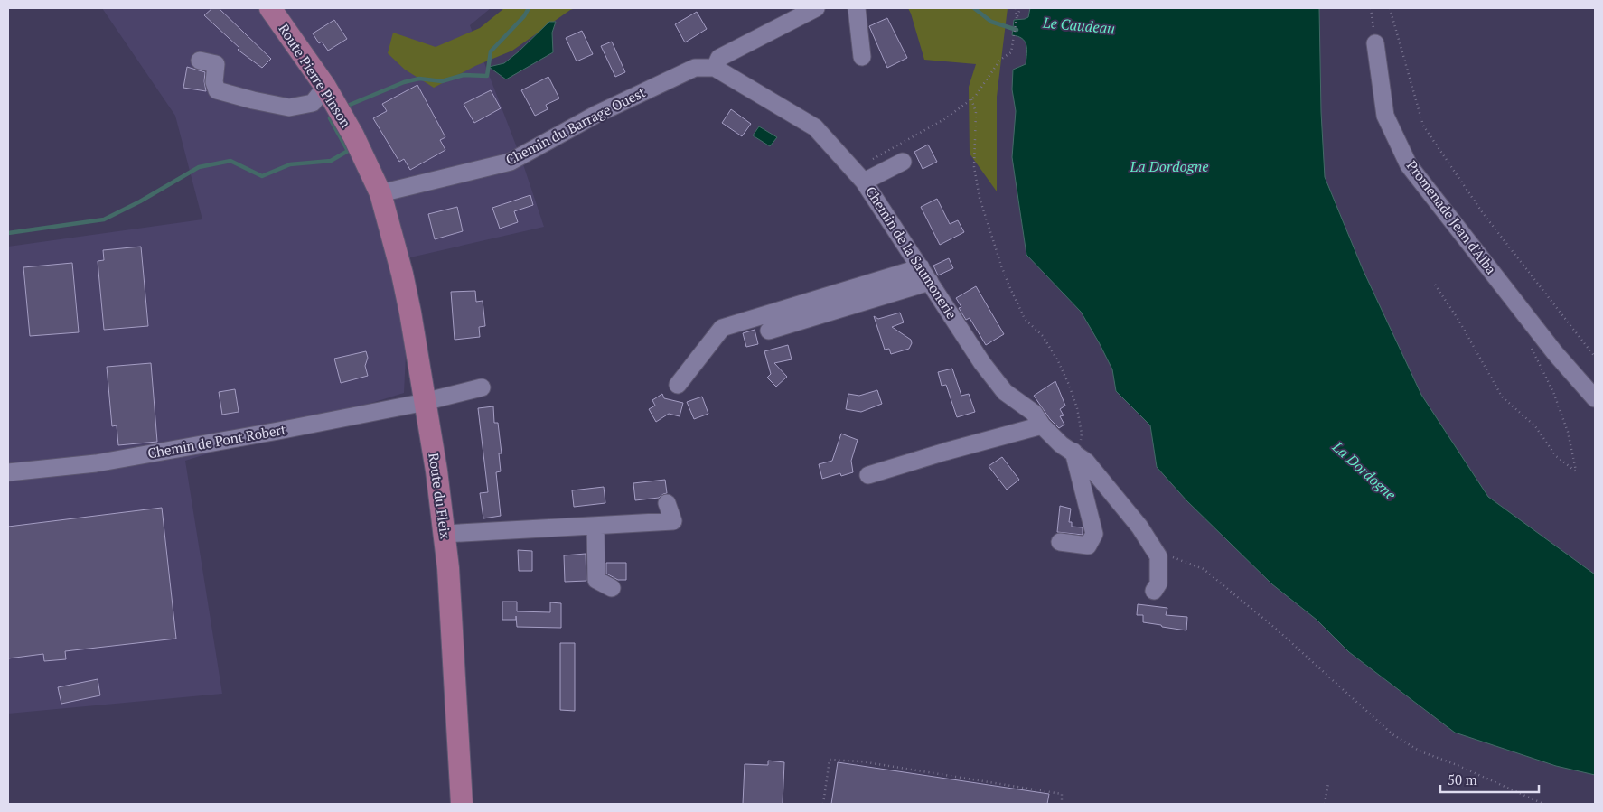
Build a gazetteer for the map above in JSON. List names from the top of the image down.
{
  "streets": {
    "main road": ["Route Pierre Pinson", "Route du Fleix"],
    "street": [
      "Chemin du Barrage Ouest",
      "Promenade Jean d'Alba",
      "Chemin de la Saumonerie",
      "Chemin de Pont Robert"
    ]
  },
  "crossings": [
    ["Route Pierre Pinson", "Chemin du Barrage Ouest"],
    ["Route Pierre Pinson", "Route du Fleix"],
    ["Chemin du Barrage Ouest", "Chemin de la Saumonerie"],
    ["Chemin du Barrage Ouest", "Route du Fleix"],
    ["Chemin de Pont Robert", "Route du Fleix"]
  ],
  "water": ["Le Caudeau", "La Dordogne"],
  "scale_bar": "50 m"
}
